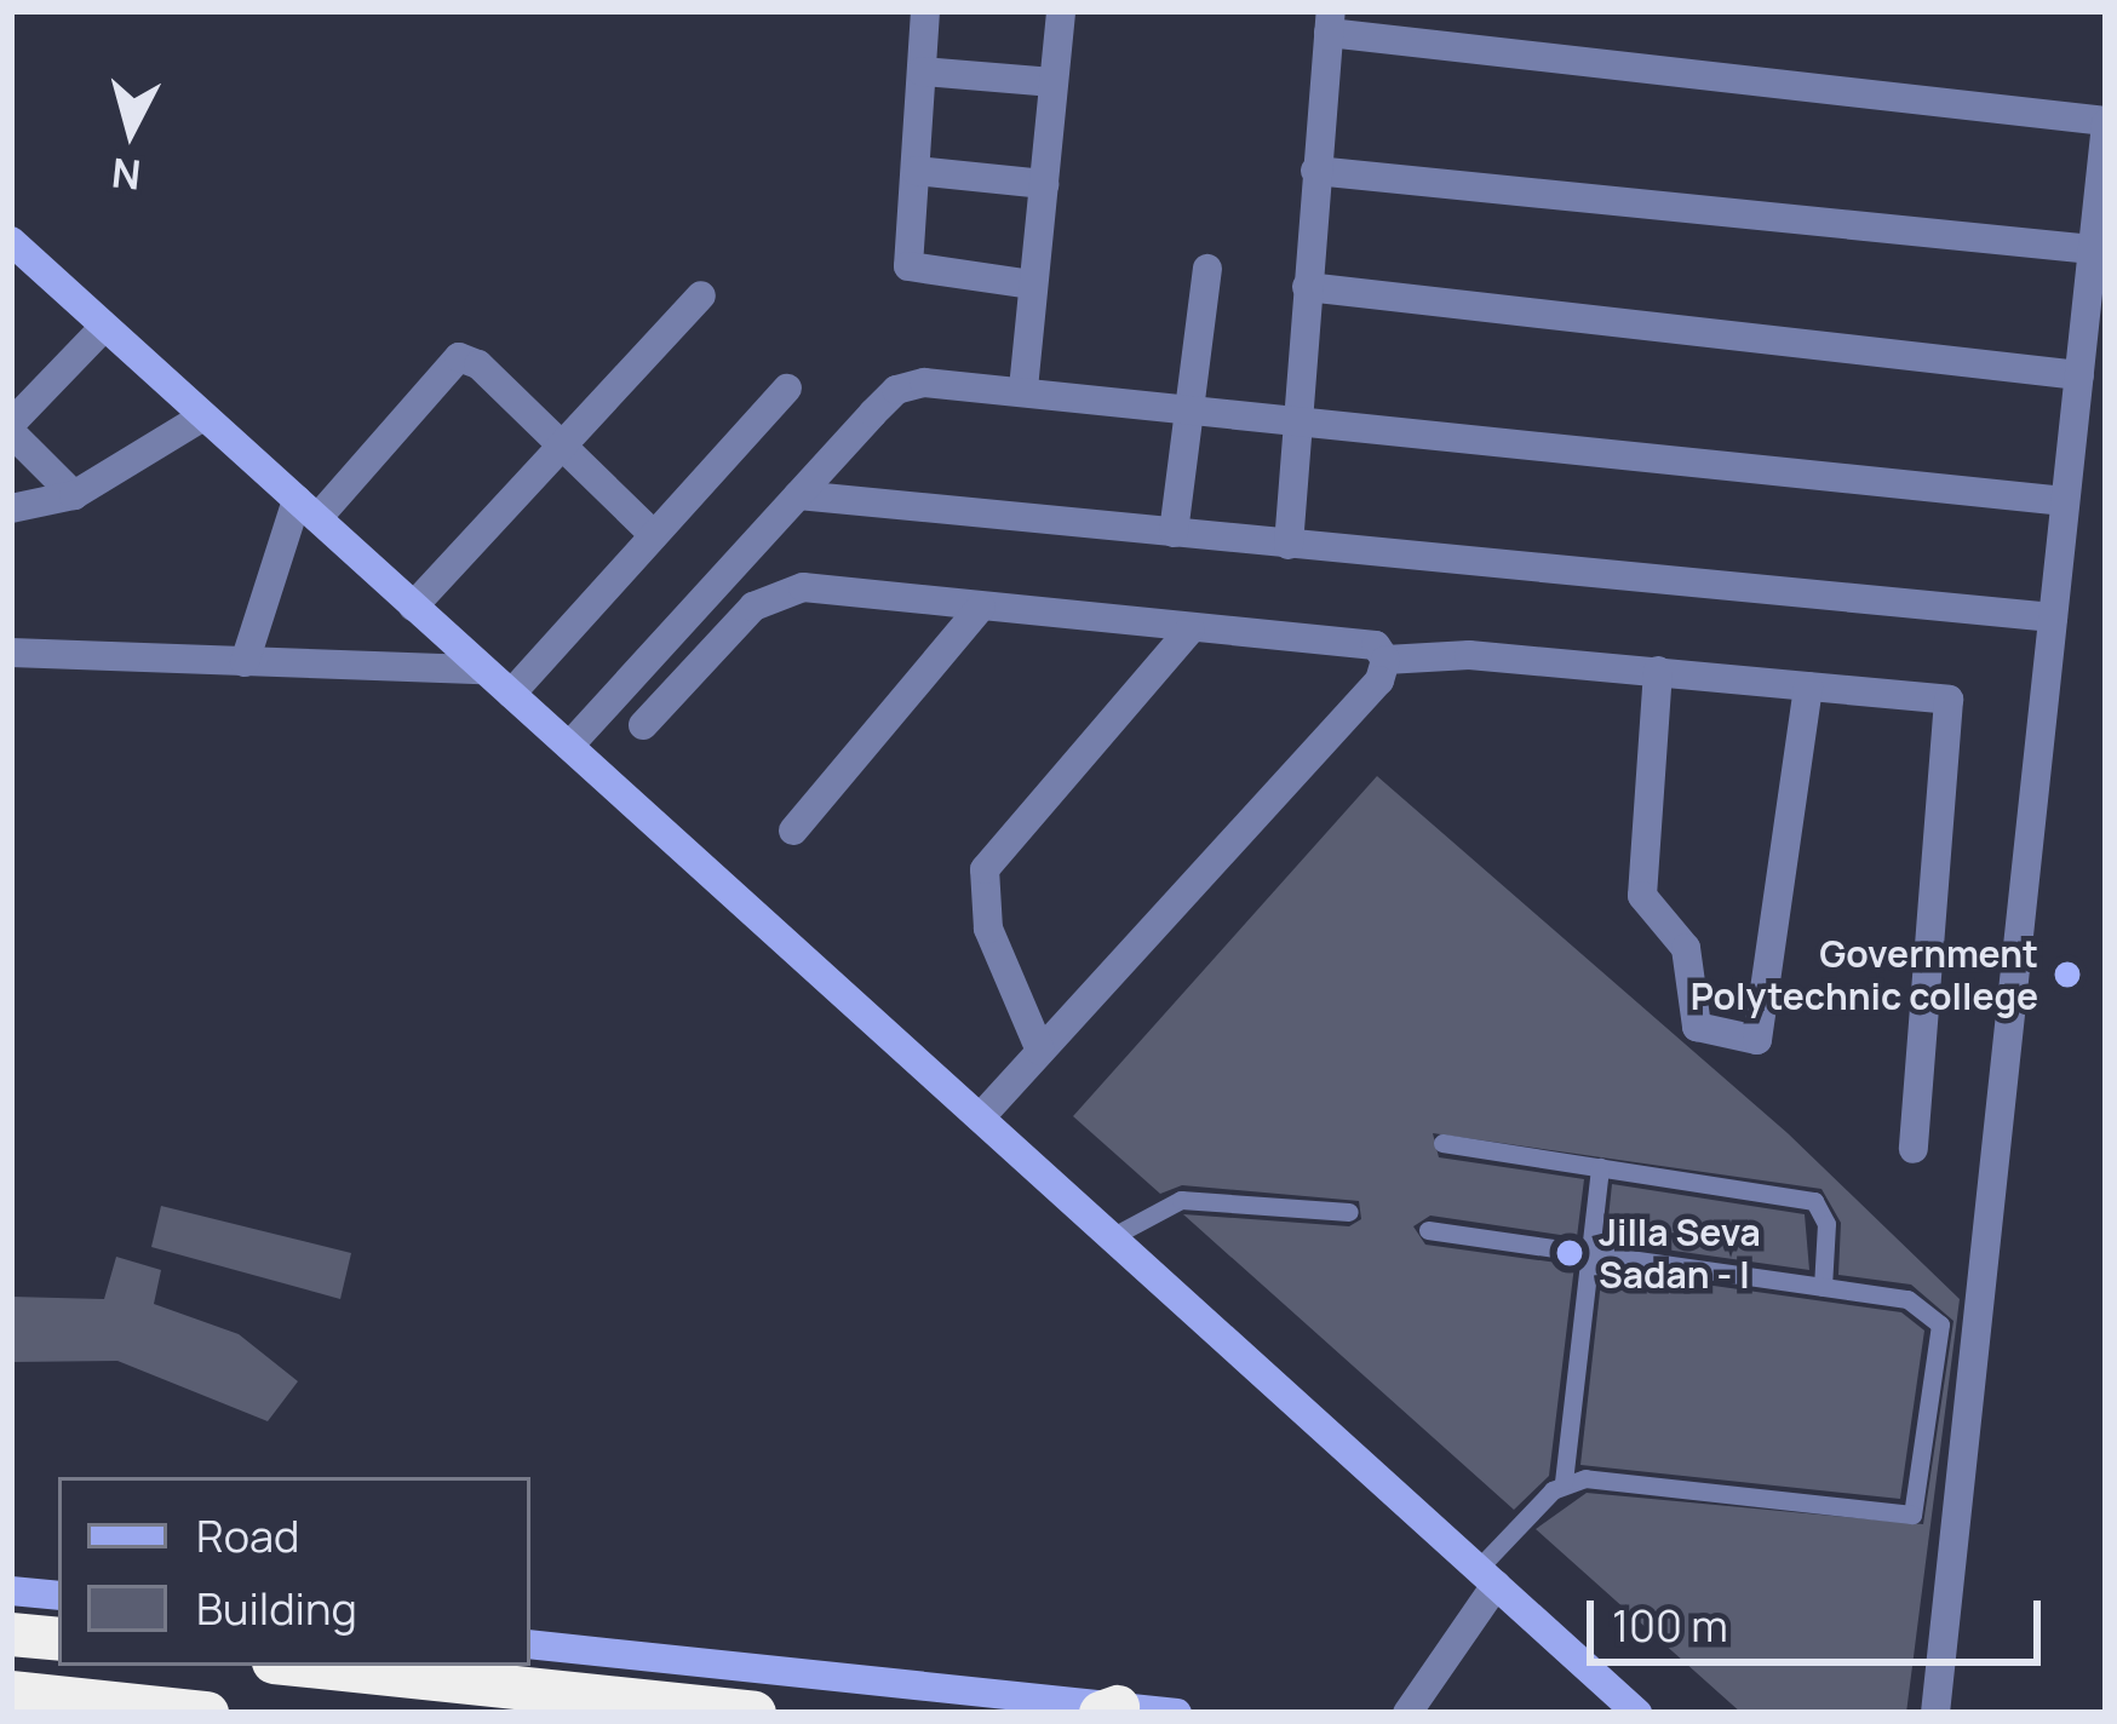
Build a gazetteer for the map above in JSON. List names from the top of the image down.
{
  "places": ["Government Polytechnic college", "Jilla Seva Sadan - I"],
  "legend": ["Road", "Building"],
  "scale_bar": "100 m",
  "north": "bottom"
}
